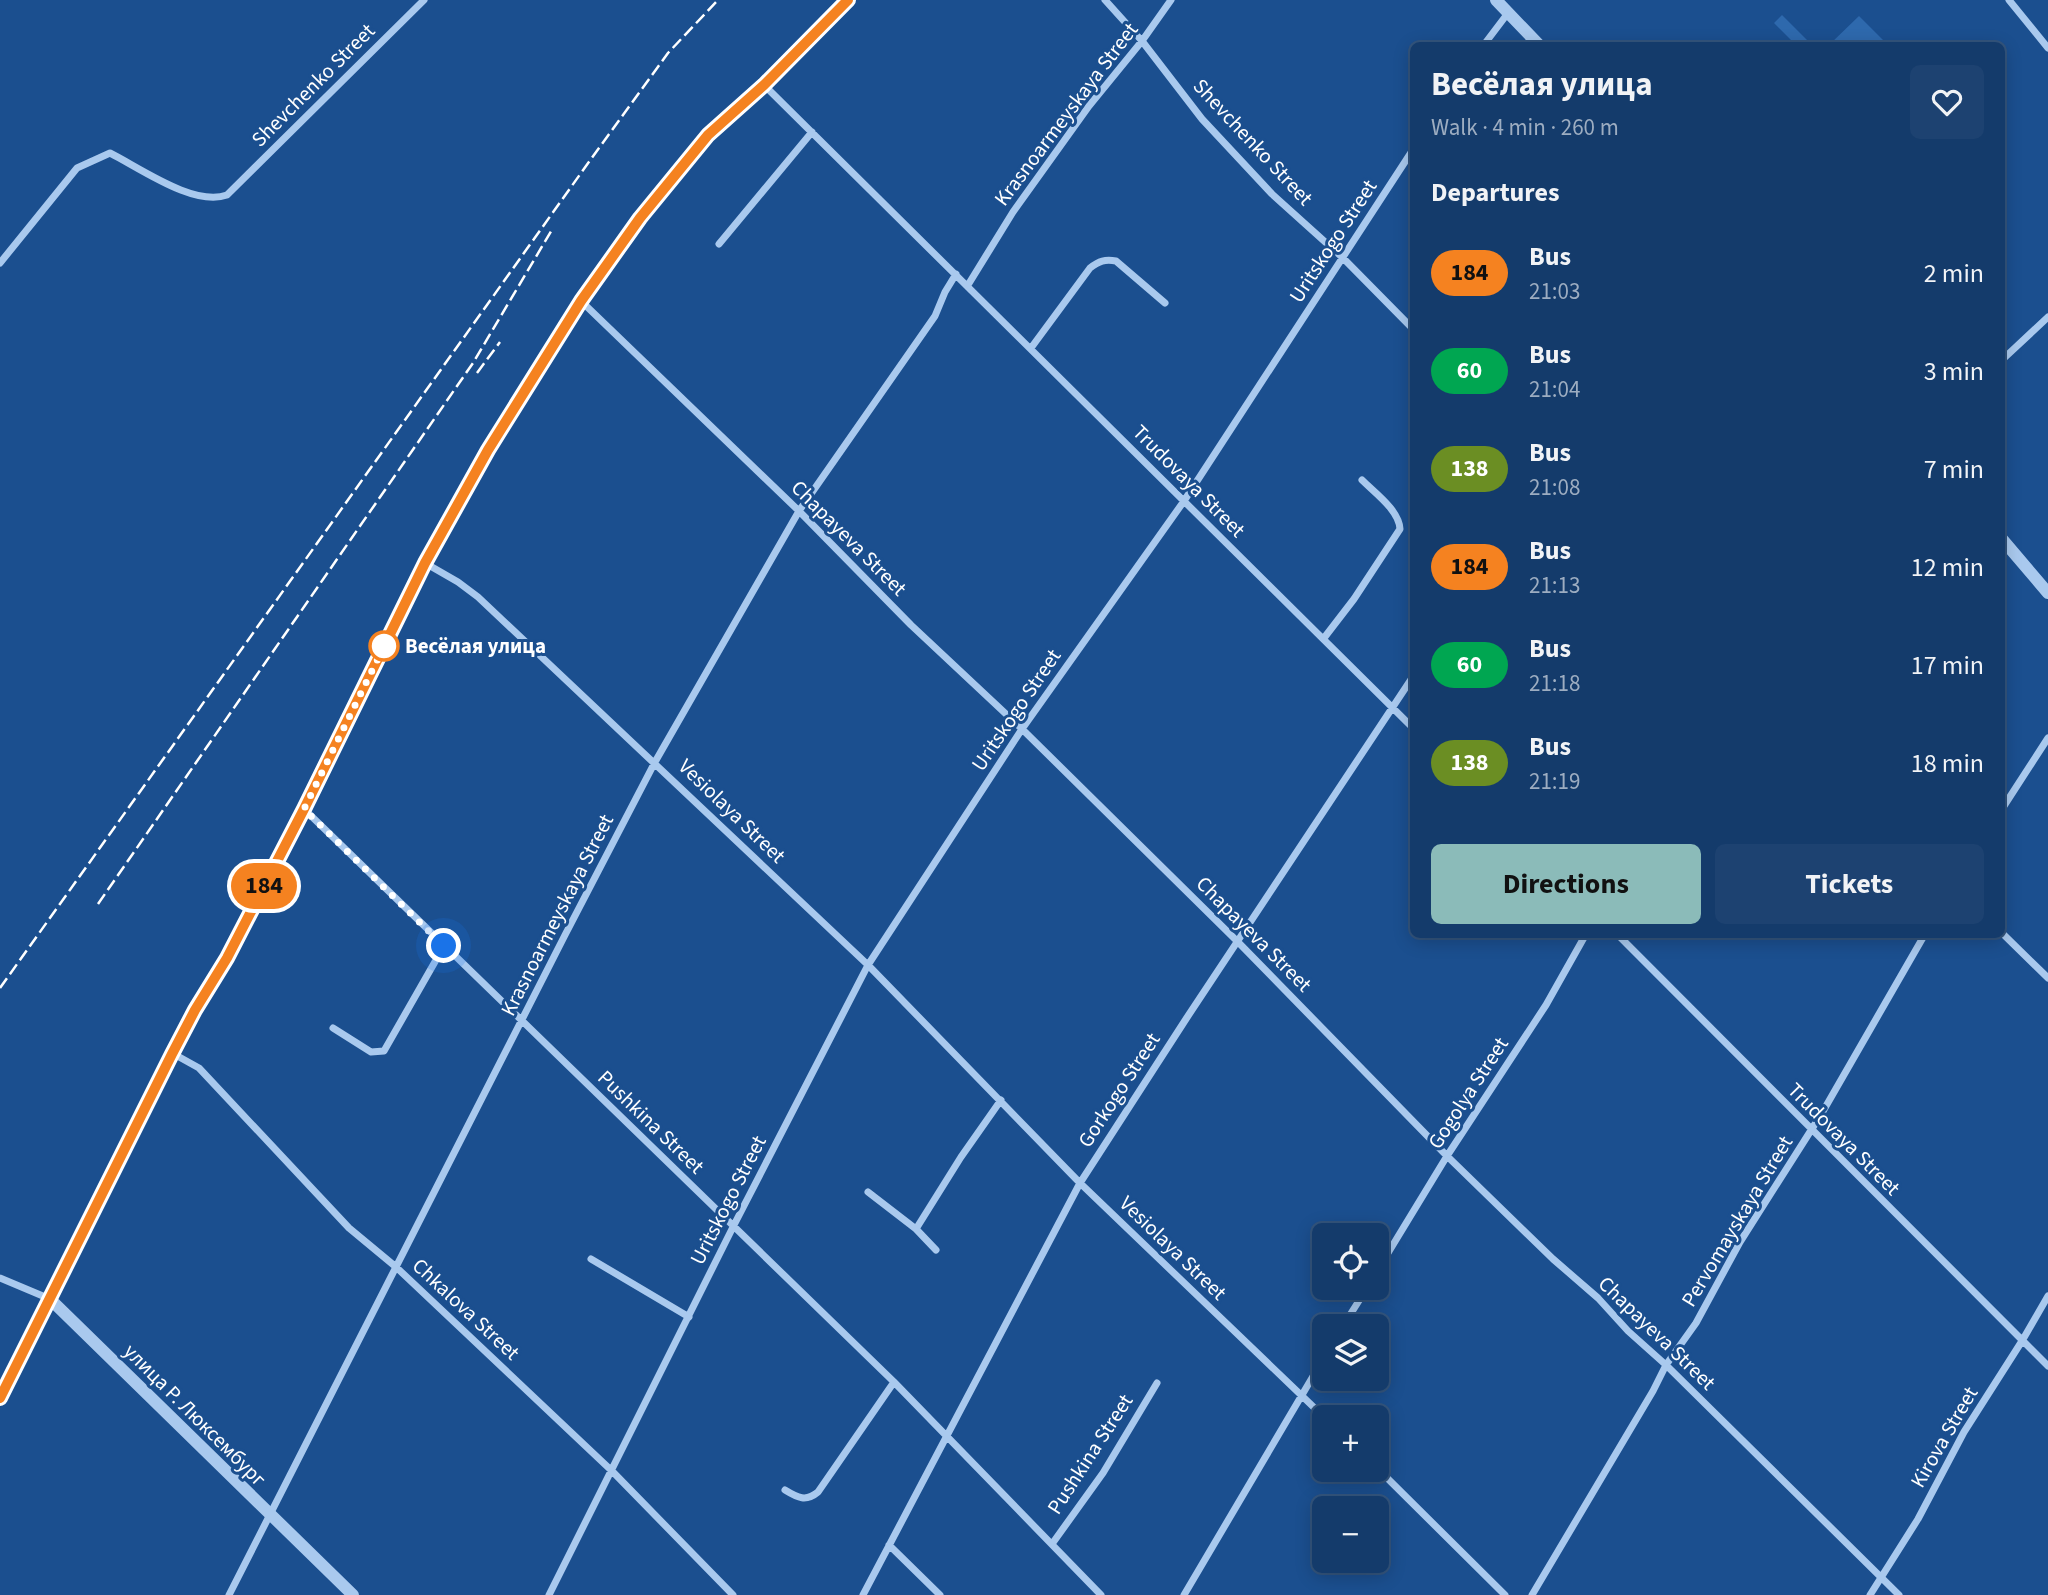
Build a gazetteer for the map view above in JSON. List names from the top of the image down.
{
  "streets": {
    "street": [
      "Shevchenko Street",
      "Krasnoarmeyskaya Street",
      "Uritskogo Street",
      "Trudovaya Street",
      "Chapayeva Street",
      "Vesiolaya Street",
      "Gorkogo Street",
      "Gogolya Street",
      "Pushkina Street",
      "Pervomayskaya Street",
      "Chkalova Street",
      "улица Р. Люксембург",
      "Kirova Street"
    ]
  },
  "crossings": [
    ["Shevchenko Street", "Krasnoarmeyskaya Street"],
    ["Shevchenko Street", "Uritskogo Street"],
    ["Krasnoarmeyskaya Street", "Trudovaya Street"],
    ["Krasnoarmeyskaya Street", "Chapayeva Street"],
    ["Krasnoarmeyskaya Street", "Vesiolaya Street"],
    ["Krasnoarmeyskaya Street", "Pushkina Street"],
    ["Krasnoarmeyskaya Street", "Chkalova Street"],
    ["Krasnoarmeyskaya Street", "улица Р. Люксембург"],
    ["Uritskogo Street", "Trudovaya Street"],
    ["Uritskogo Street", "Chapayeva Street"],
    ["Uritskogo Street", "Vesiolaya Street"],
    ["Uritskogo Street", "Pushkina Street"],
    ["Uritskogo Street", "Chkalova Street"],
    ["Trudovaya Street", "Gorkogo Street"],
    ["Trudovaya Street", "Pervomayskaya Street"],
    ["Trudovaya Street", "Kirova Street"],
    ["Chapayeva Street", "Gorkogo Street"],
    ["Chapayeva Street", "Gogolya Street"],
    ["Chapayeva Street", "Pervomayskaya Street"],
    ["Chapayeva Street", "Kirova Street"],
    ["Vesiolaya Street", "Gorkogo Street"],
    ["Gorkogo Street", "Pushkina Street"]
  ],
  "places": ["Весёлая улица"],
  "lines": ["bus line 184"],
  "page": {
    "on_map": "184",
    "heading": [
      ["Весёлая улица", "Walk · 4 min · 260 m"],
      "Departures"
    ],
    "list": [
      {
        "mark": "184",
        "name": "Bus",
        "note": "21:03",
        "value": "2 min"
      },
      {
        "mark": "60",
        "name": "Bus",
        "note": "21:04",
        "value": "3 min"
      },
      {
        "mark": "138",
        "name": "Bus",
        "note": "21:08",
        "value": "7 min"
      },
      {
        "mark": "184",
        "name": "Bus",
        "note": "21:13",
        "value": "12 min"
      },
      {
        "mark": "60",
        "name": "Bus",
        "note": "21:18",
        "value": "17 min"
      },
      {
        "mark": "138",
        "name": "Bus",
        "note": "21:19",
        "value": "18 min"
      }
    ],
    "buttons": ["Directions", "Tickets"],
    "map_buttons": ["+", "−"]
  }
}
